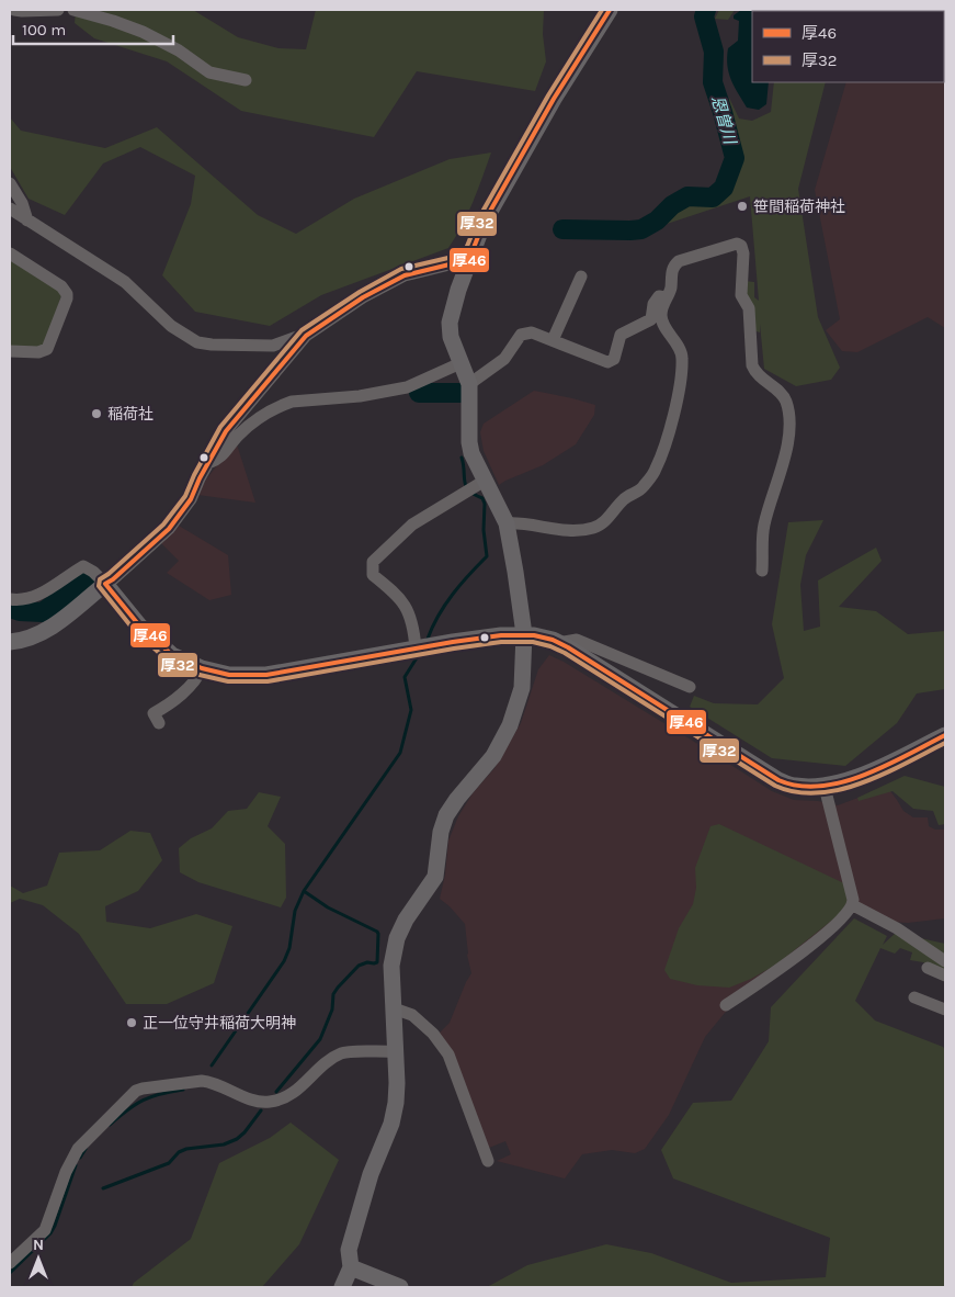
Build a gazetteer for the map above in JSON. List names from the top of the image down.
{
  "water": ["恩曽川"],
  "places": ["笹間稲荷神社", "稲荷社", "正一位守井稲荷大明神"],
  "lines": ["transit line 厚46", "transit line 厚32"],
  "legend": ["厚46", "厚32"],
  "scale_bar": "100 m",
  "north": "top"
}
